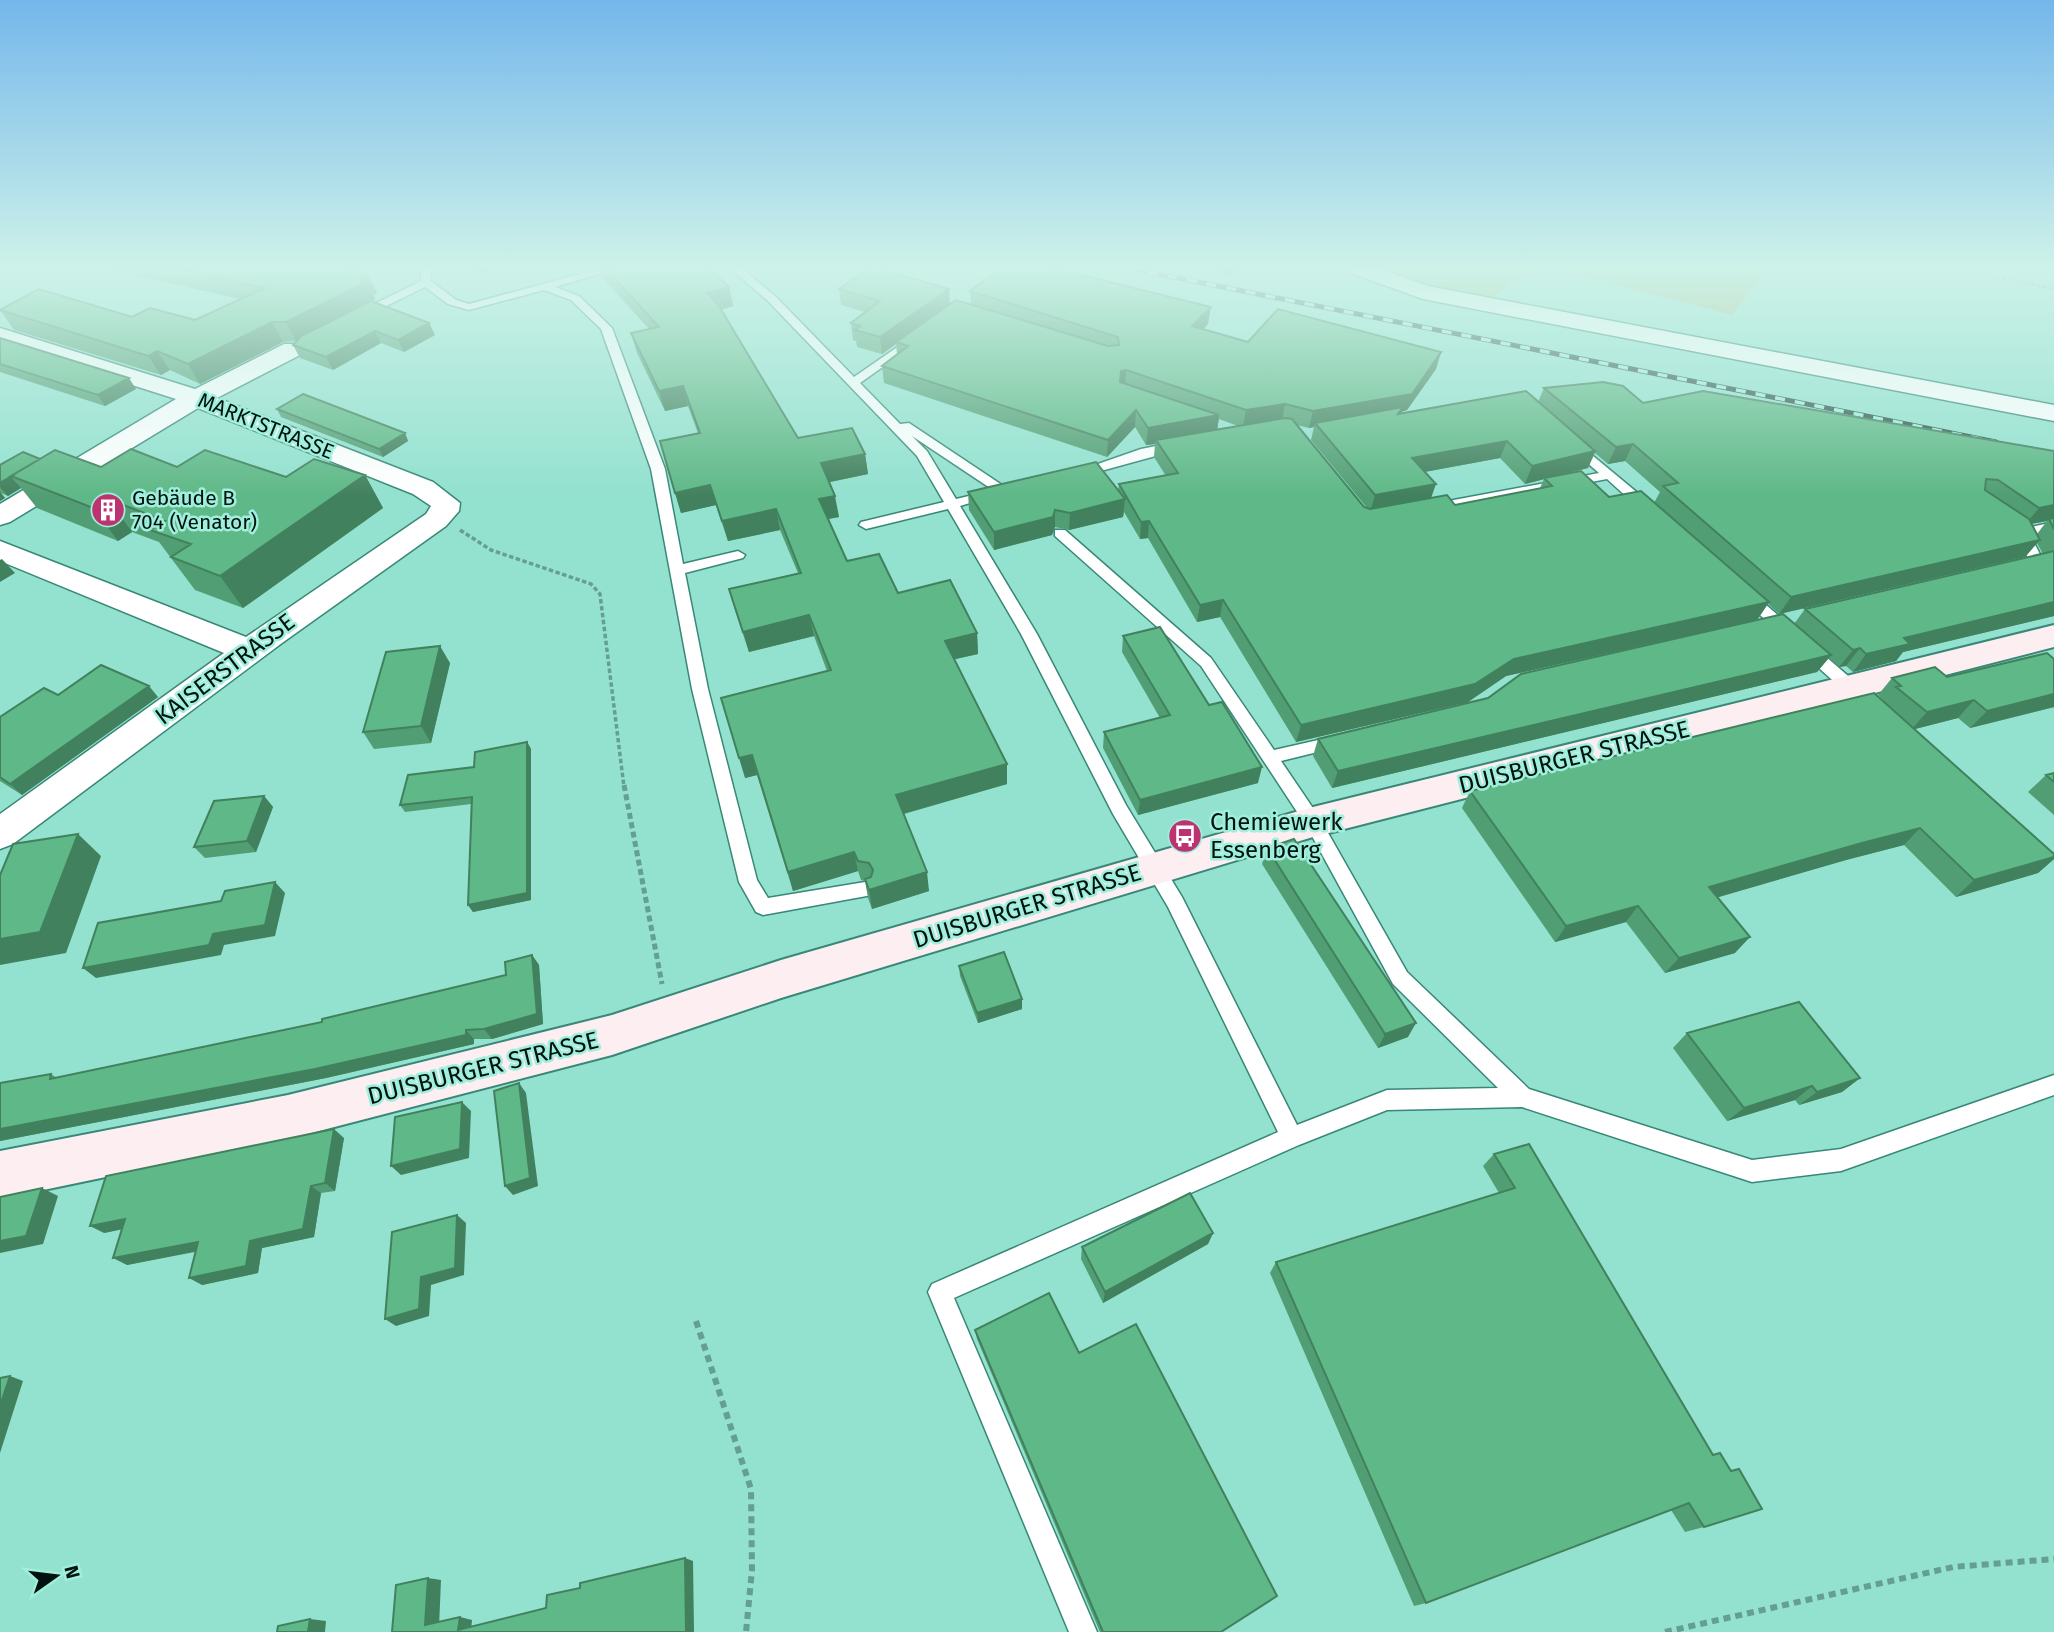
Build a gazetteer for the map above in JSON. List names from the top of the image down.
{
  "streets": {
    "main road": ["DUISBURGER STRASSE"],
    "street": ["MARKTSTRASSE", "KAISERSTRASSE"]
  },
  "crossings": [
    ["MARKTSTRASSE", "KAISERSTRASSE"]
  ],
  "places": {
    "building": ["Gebäude B 704 (Venator)"],
    "bus stop": ["Chemiewerk Essenberg"]
  },
  "north": "right"
}
